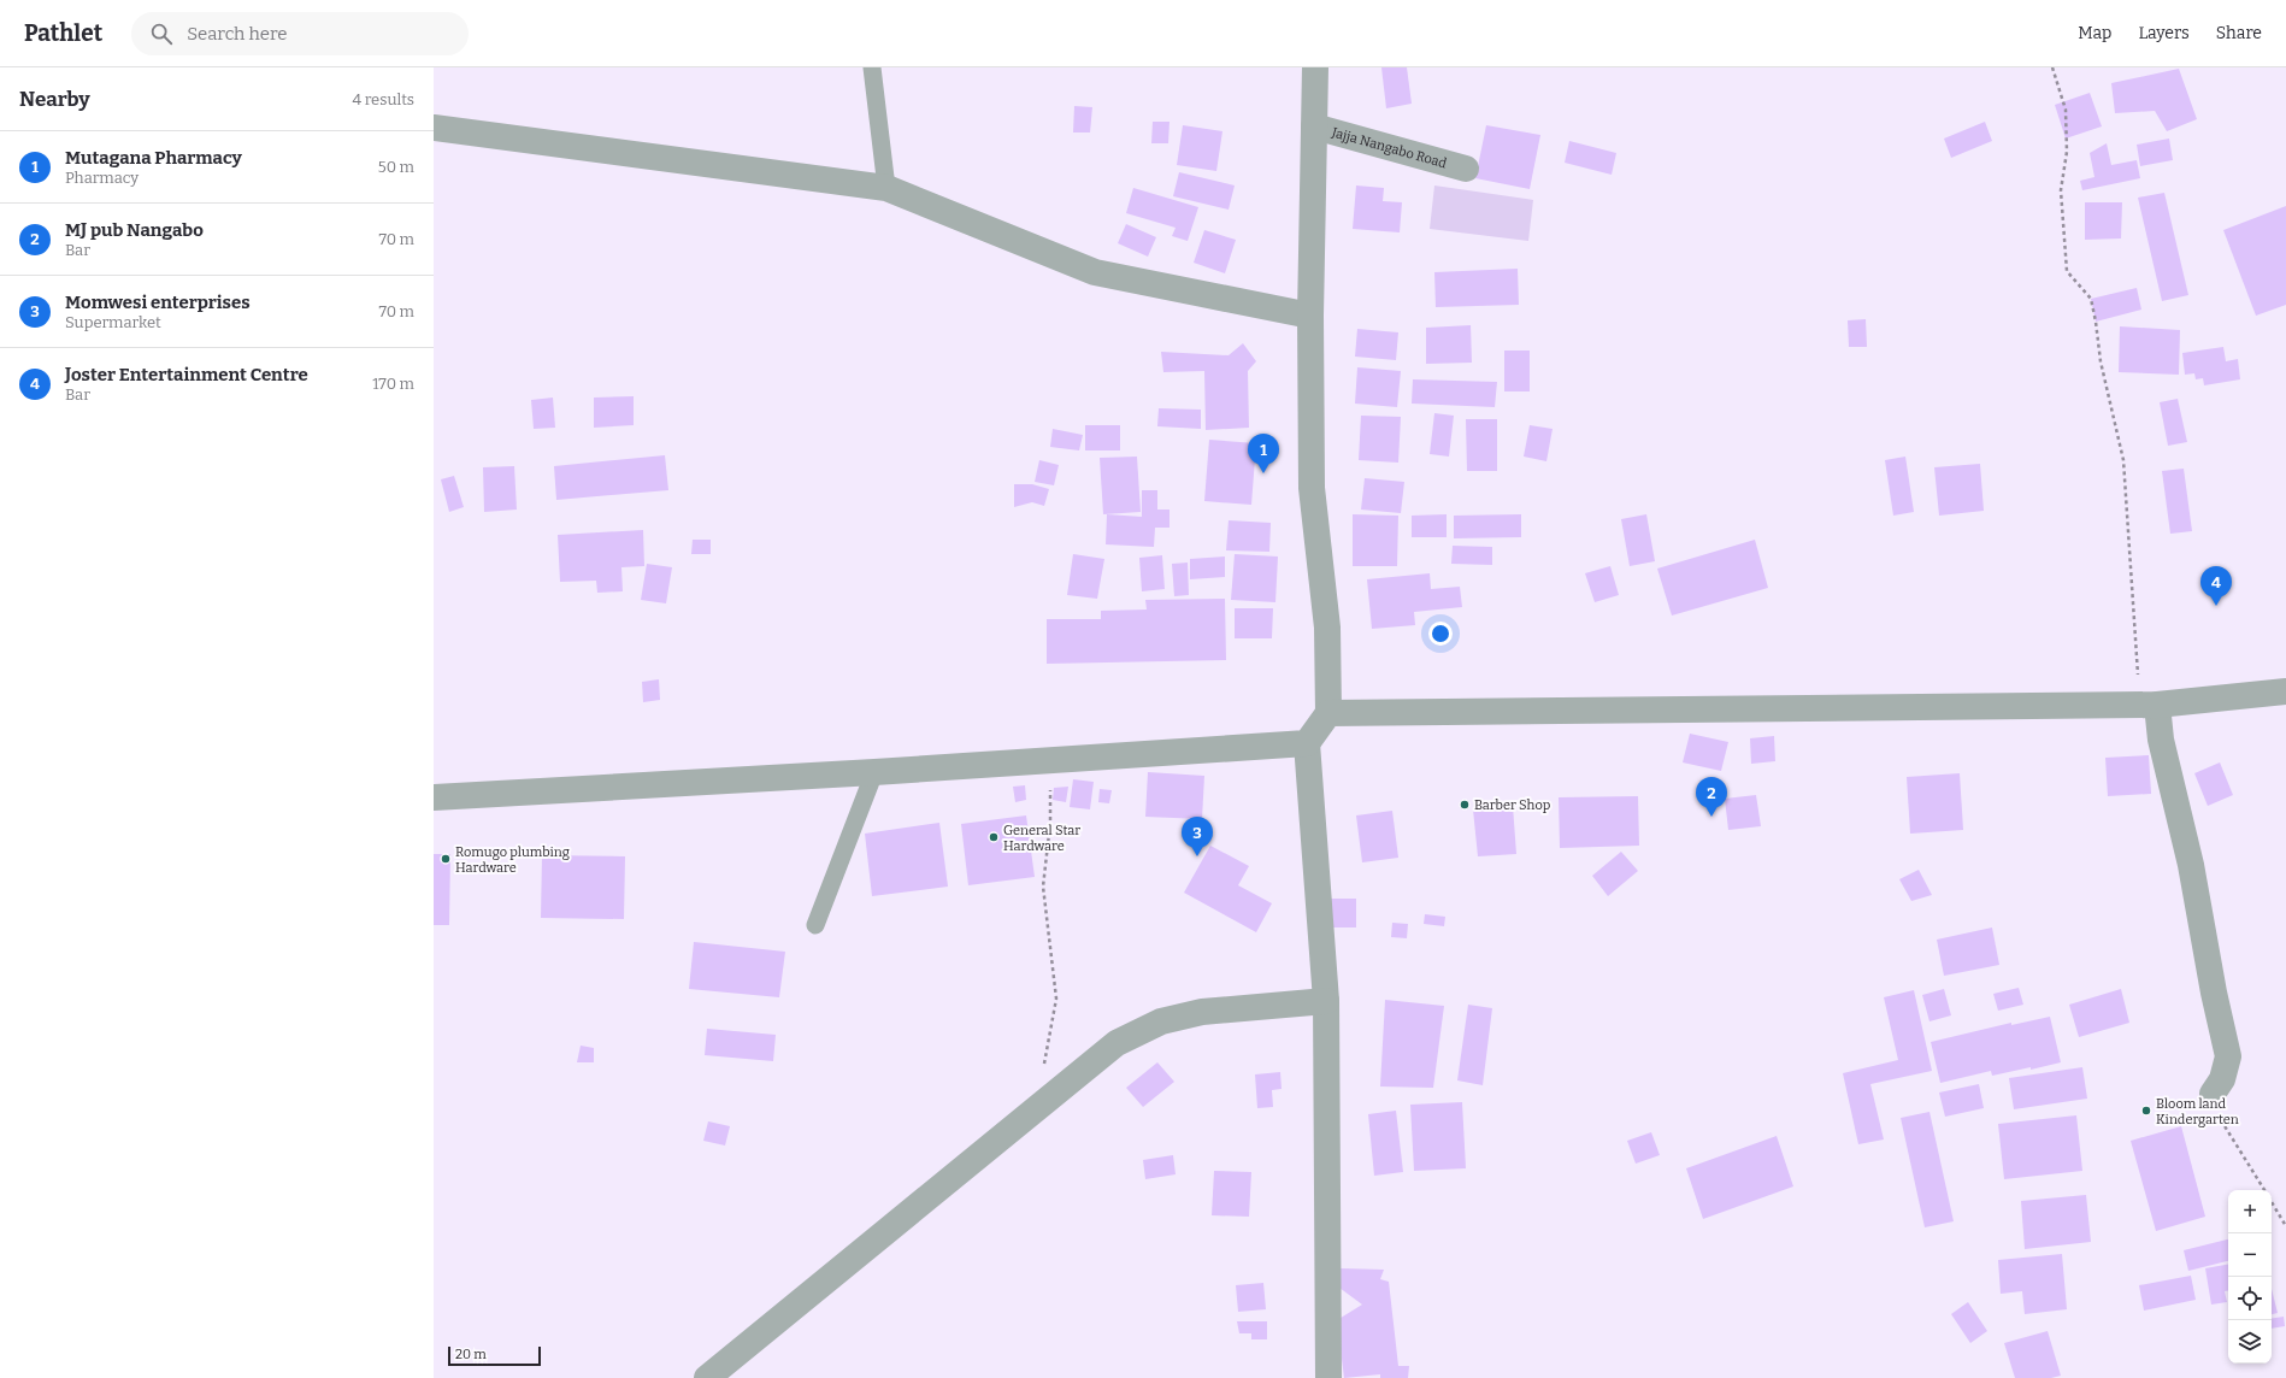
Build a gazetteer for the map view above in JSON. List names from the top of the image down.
{
  "streets": {
    "street": ["Jajja Nangabo Road"]
  },
  "places": [
    "Barber Shop",
    "General Star Hardware",
    "Romugo plumbing Hardware",
    "Bloom land Kindergarten"
  ],
  "scale_bar": "20 m",
  "page": {
    "header": "Pathlet",
    "search": "Search here",
    "nav": ["Map", "Layers", "Share"],
    "heading": ["Nearby", "4 results"],
    "list": [
      {
        "mark": "1",
        "name": "Mutagana Pharmacy",
        "note": "Pharmacy",
        "value": "50 m"
      },
      {
        "mark": "2",
        "name": "MJ pub Nangabo",
        "note": "Bar",
        "value": "70 m"
      },
      {
        "mark": "3",
        "name": "Momwesi enterprises",
        "note": "Supermarket",
        "value": "70 m"
      },
      {
        "mark": "4",
        "name": "Joster Entertainment Centre",
        "note": "Bar",
        "value": "170 m"
      }
    ],
    "pins": [
      "1",
      "4",
      "2",
      "3"
    ],
    "map_buttons": ["+", "−"],
    "scale": "20 m"
  }
}
